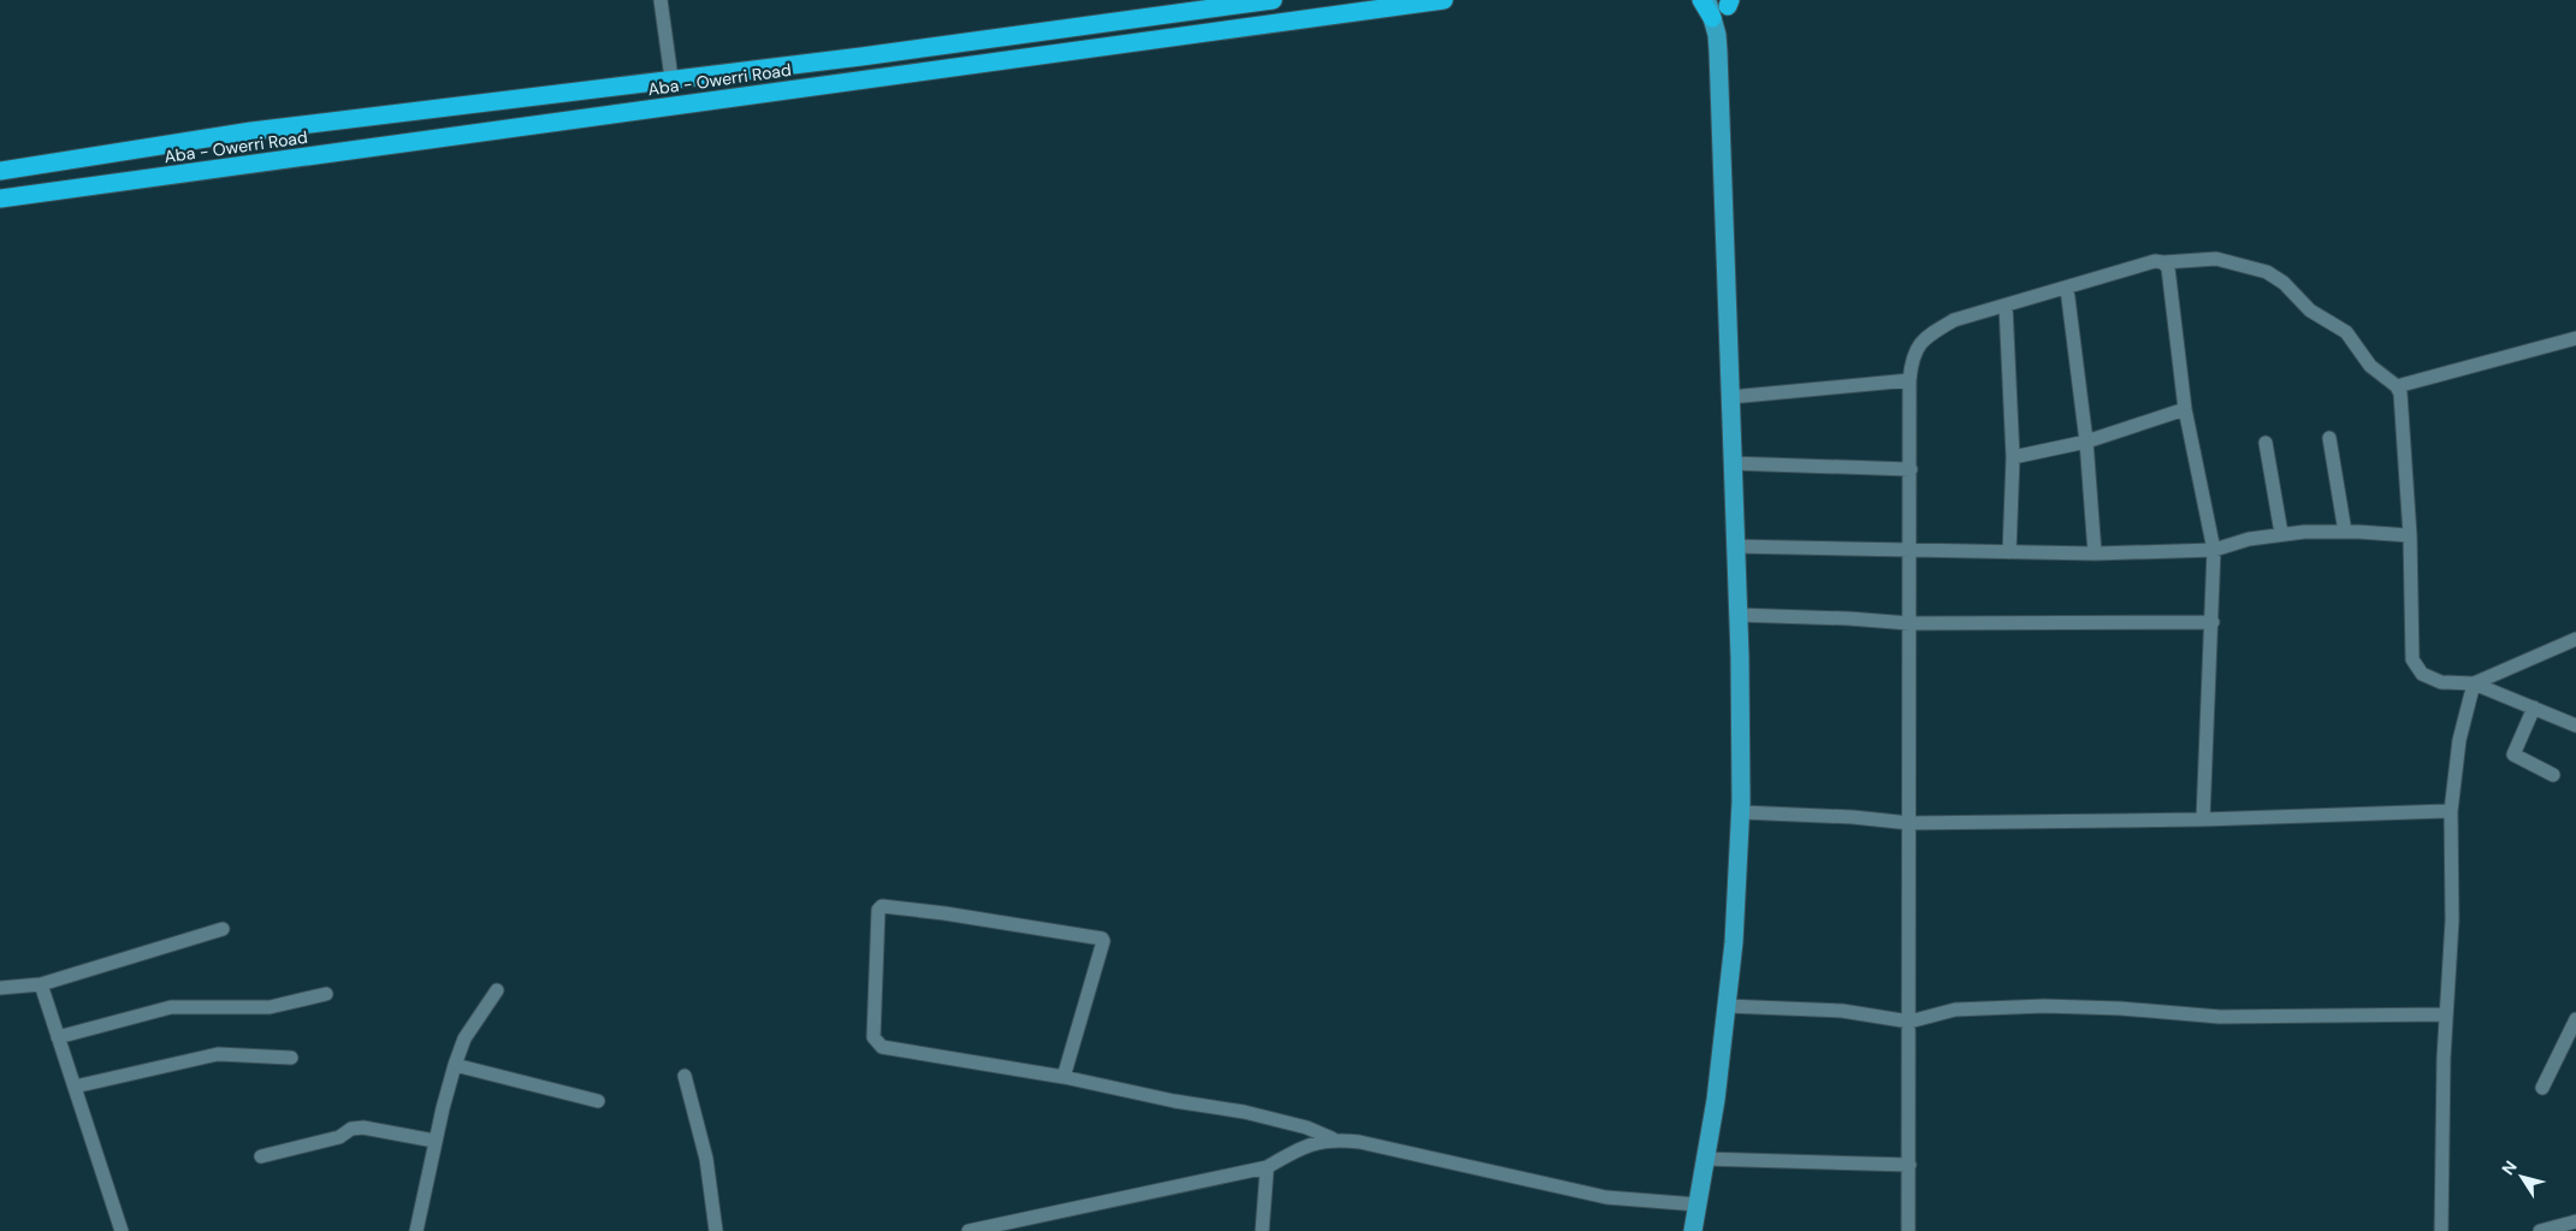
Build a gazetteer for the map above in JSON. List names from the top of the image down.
{
  "streets": {
    "highway": ["Aba - Owerri Road"]
  },
  "north": "top left"
}
